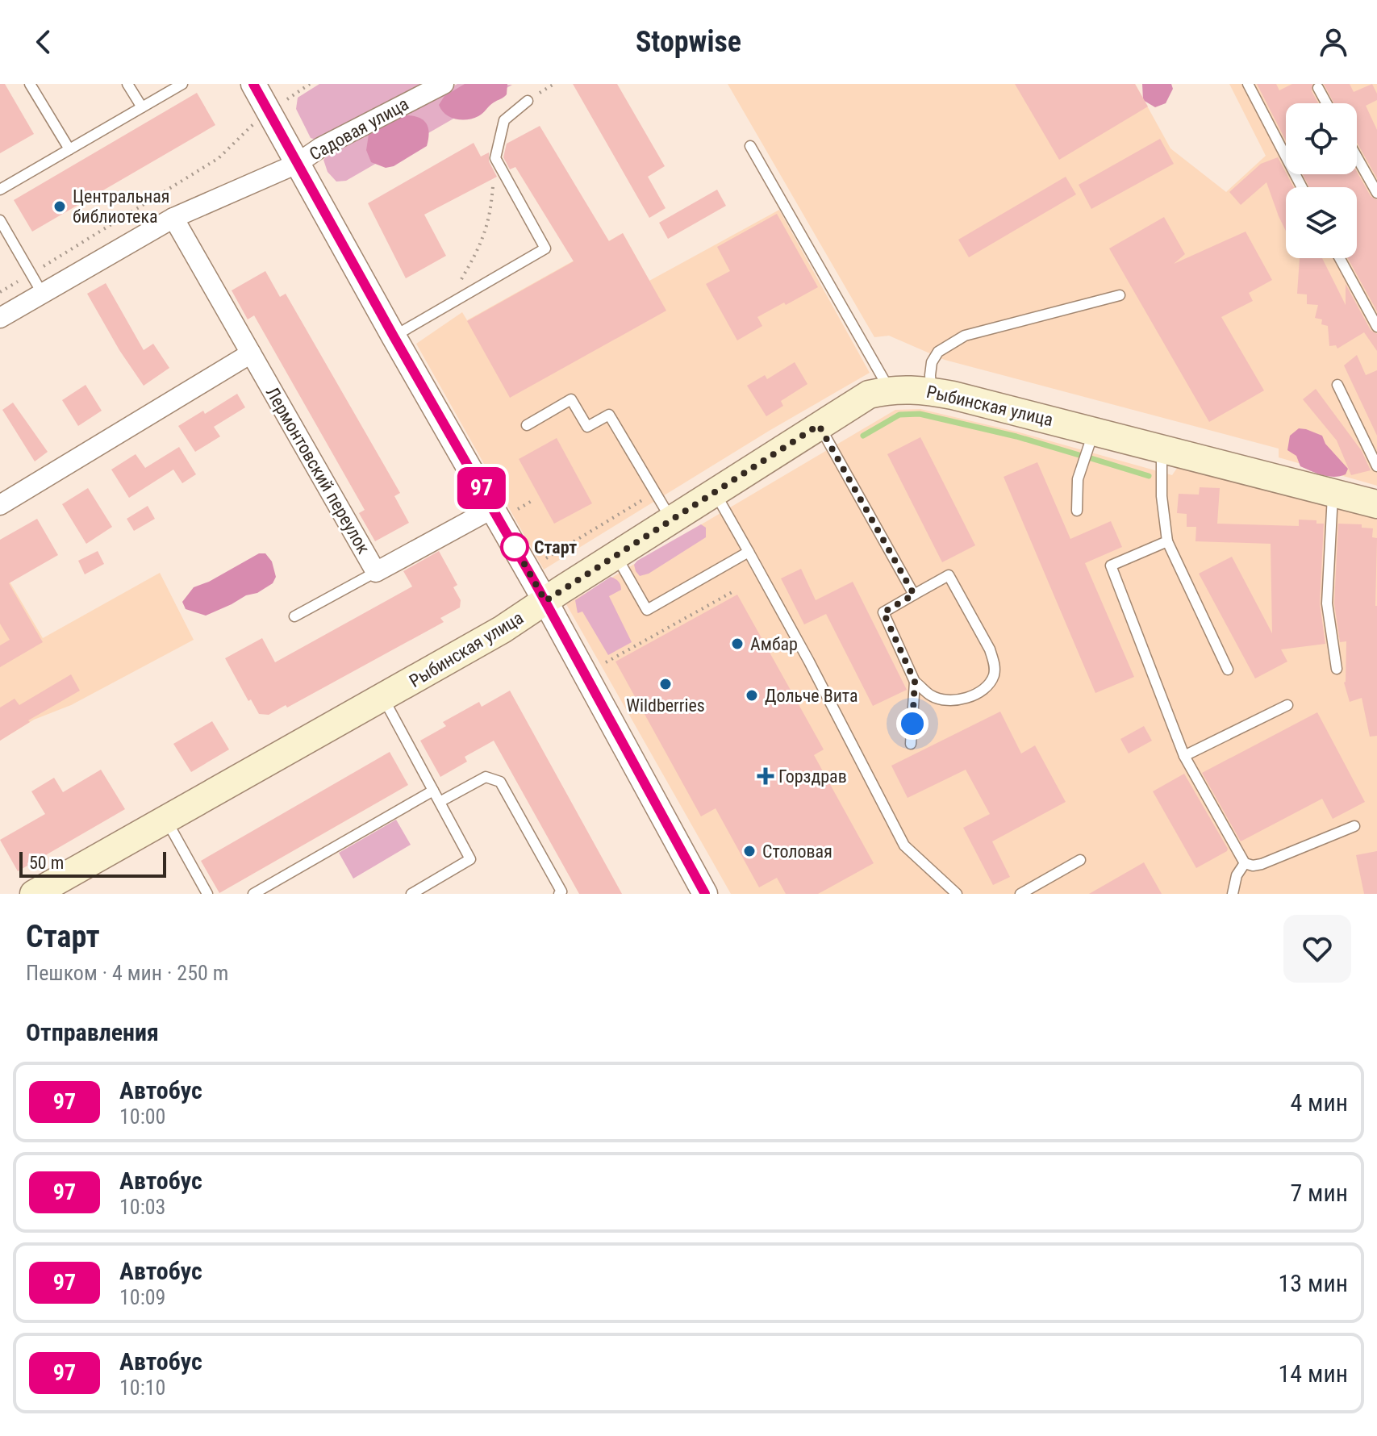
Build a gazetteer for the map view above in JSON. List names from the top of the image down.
{
  "streets": {
    "main road": ["Рыбинская улица"],
    "street": ["Садовая улица", "Лермонтовский переулок"]
  },
  "crossings": [
    ["Садовая улица", "Лермонтовский переулок"]
  ],
  "places": {
    "other": [
      "Центральная библиотека",
      "Старт",
      "Амбар",
      "Wildberries",
      "Дольче Вита",
      "Столовая"
    ],
    "health": ["Горздрав"]
  },
  "lines": ["bus line 97"],
  "scale_bar": "50 m",
  "page": {
    "header": "Stopwise",
    "on_map": "97",
    "scale": "50 m",
    "heading": [
      ["Старт", "Пешком · 4 мин · 250 m"],
      "Отправления"
    ],
    "list": [
      {
        "mark": "97",
        "name": "Автобус",
        "note": "10:00",
        "value": "4 мин"
      },
      {
        "mark": "97",
        "name": "Автобус",
        "note": "10:03",
        "value": "7 мин"
      },
      {
        "mark": "97",
        "name": "Автобус",
        "note": "10:09",
        "value": "13 мин"
      },
      {
        "mark": "97",
        "name": "Автобус",
        "note": "10:10",
        "value": "14 мин"
      }
    ]
  }
}
